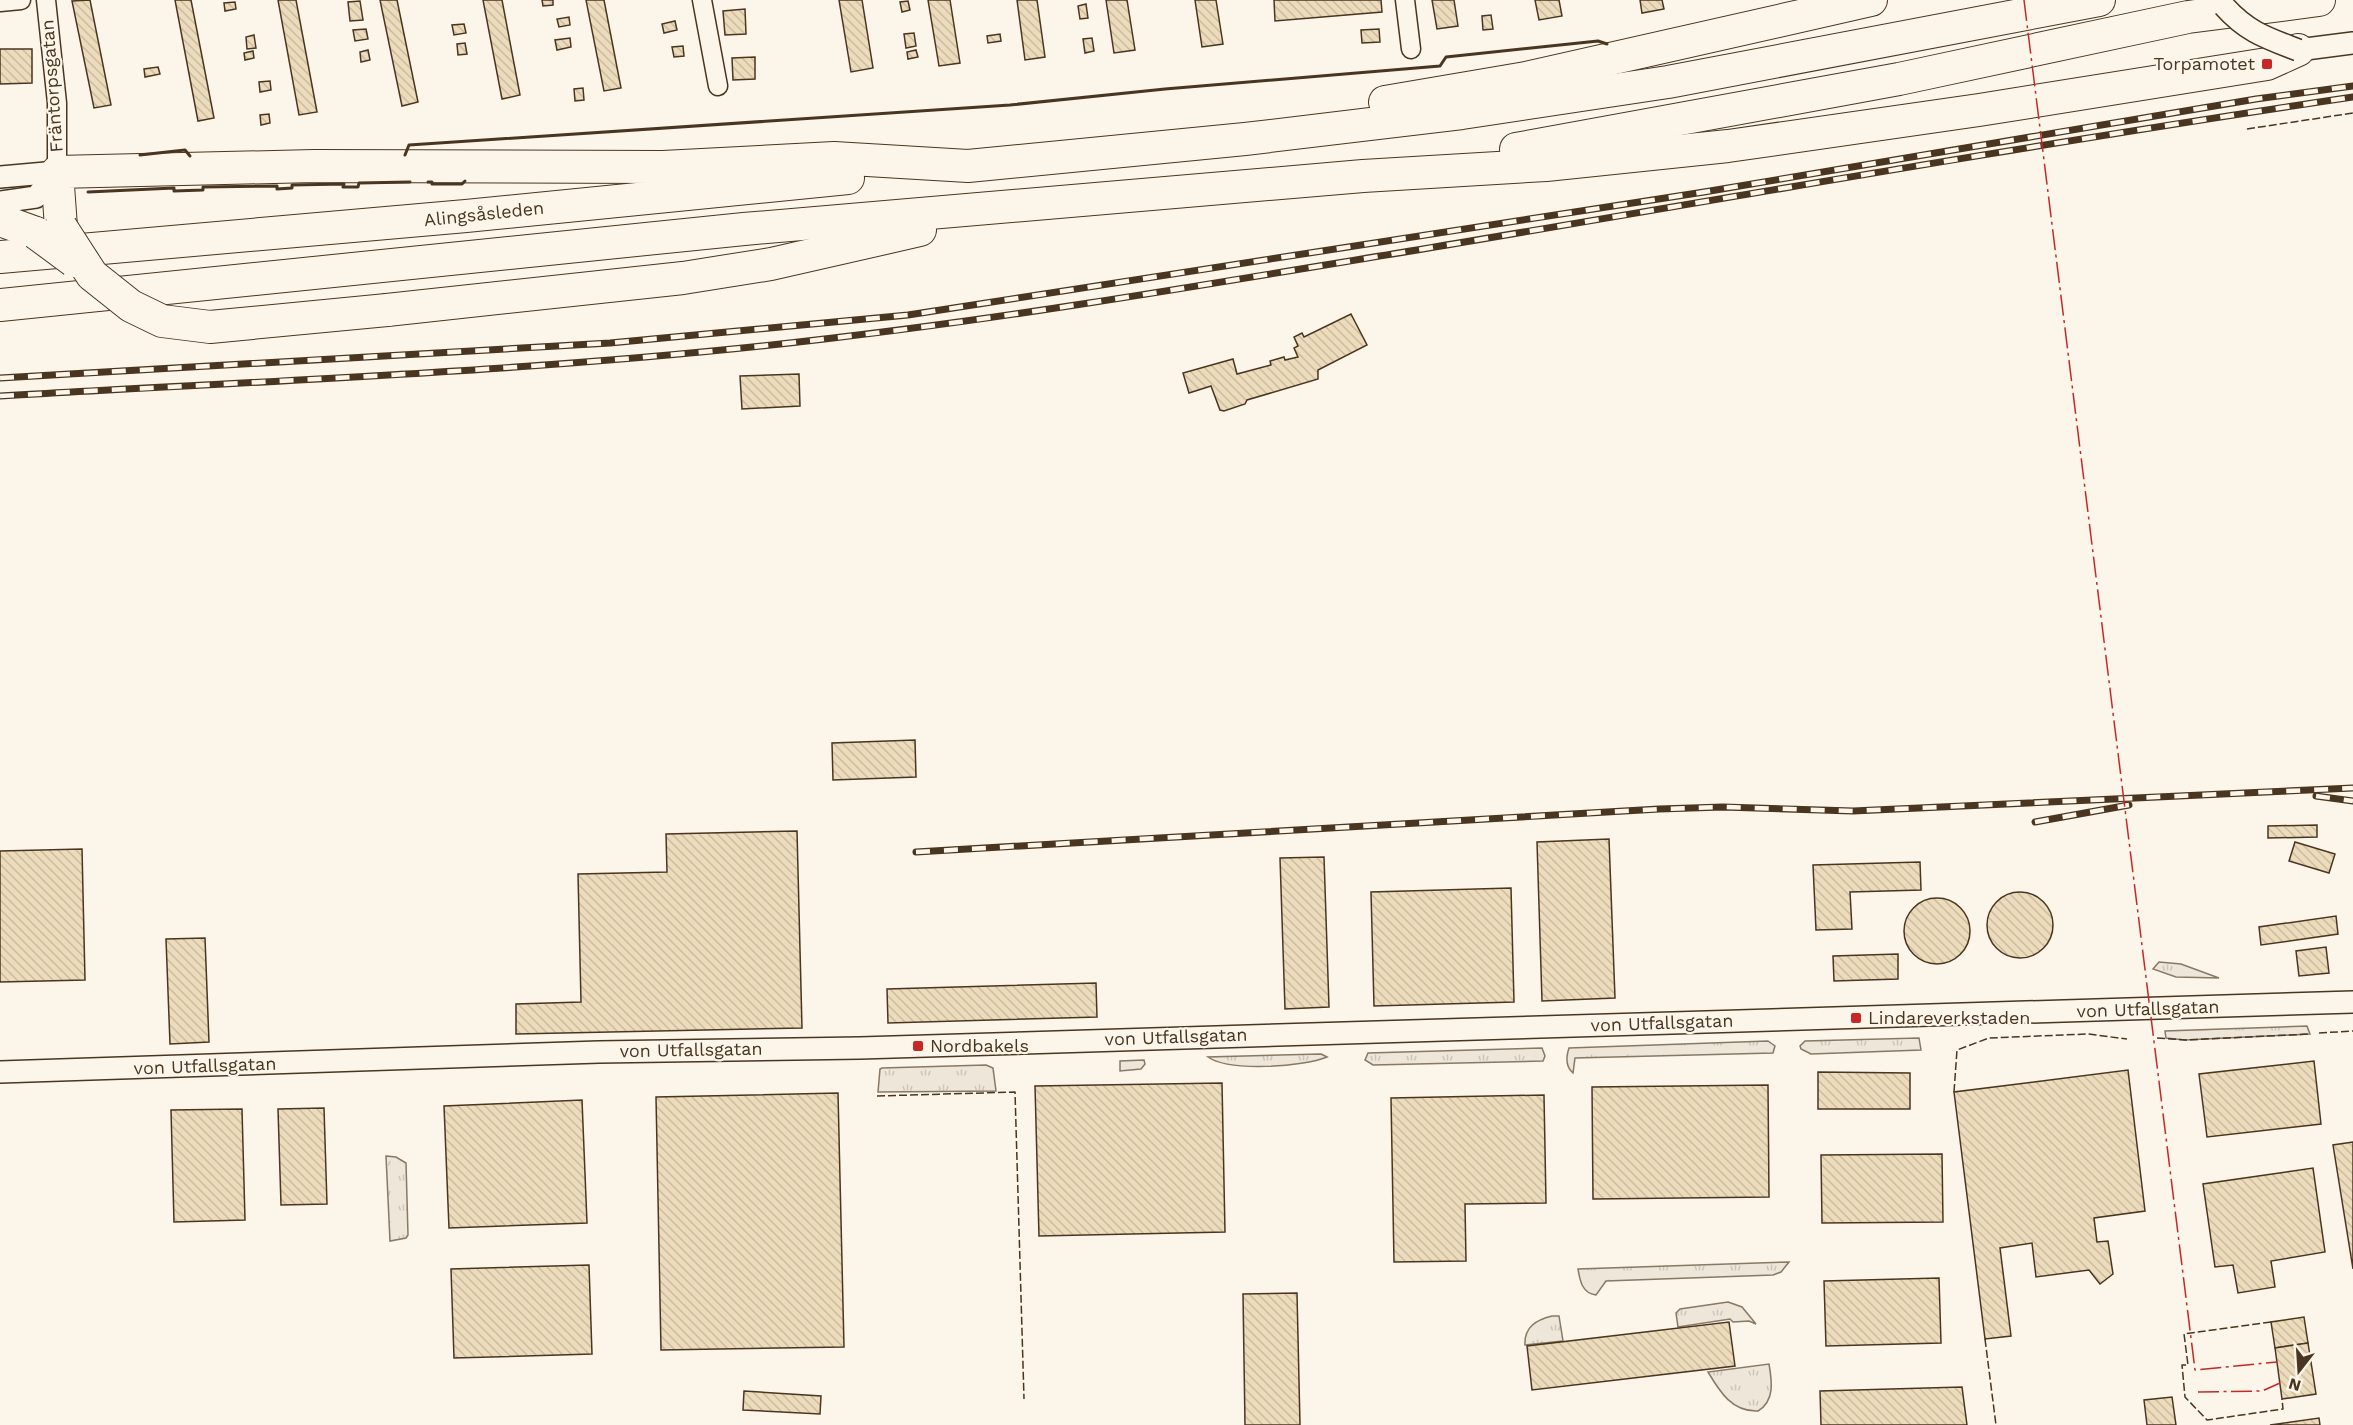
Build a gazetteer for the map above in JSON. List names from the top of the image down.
{
  "streets": {
    "highway": ["Alingsåsleden"],
    "street": ["Fräntorpsgatan", "von Utfallsgatan"]
  },
  "places": {
    "transit": ["Torpamotet", "Lindareverkstaden", "Nordbakels"]
  },
  "north": "bottom"
}
